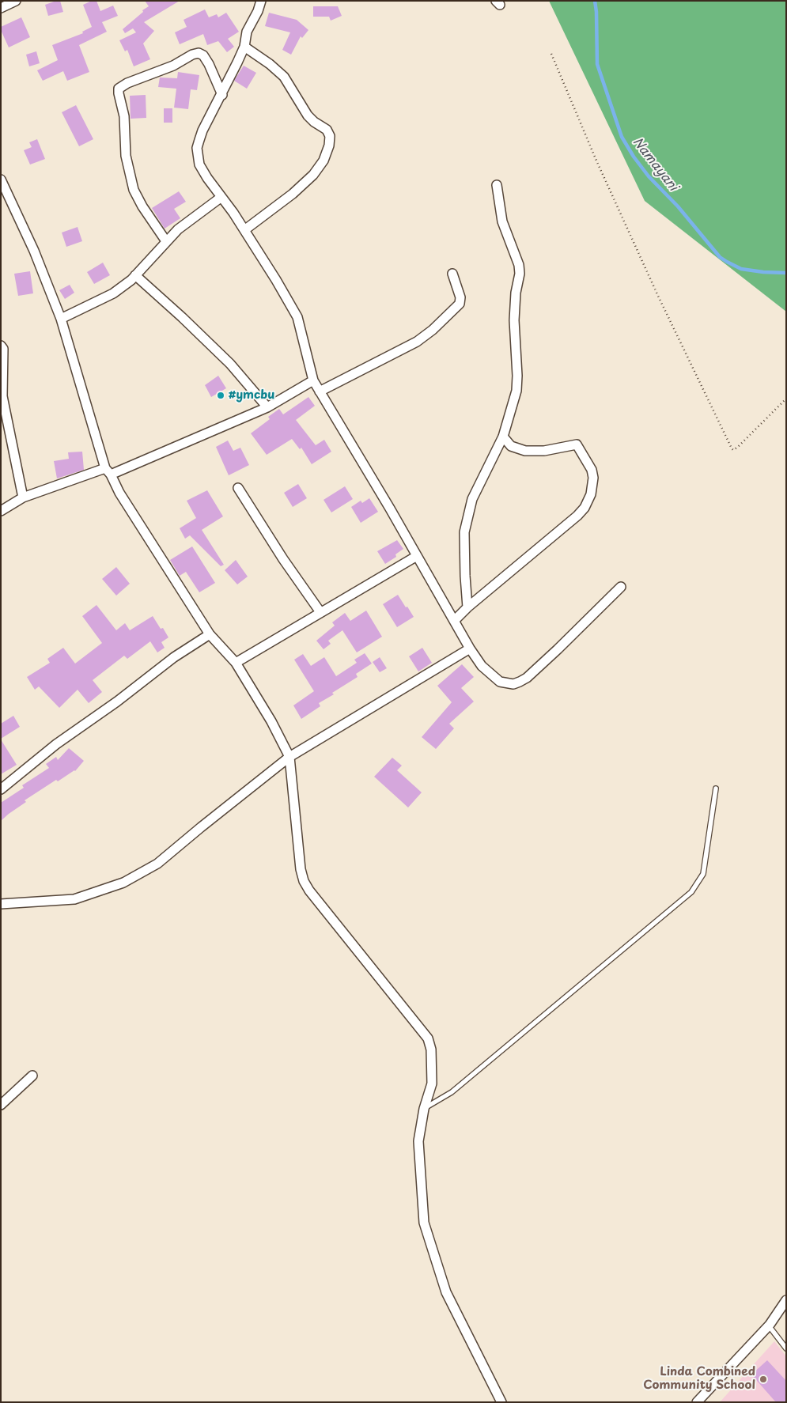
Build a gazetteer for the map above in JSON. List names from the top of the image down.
{
  "water": ["Namayani"],
  "places": ["#ymcbu", "Linda Combined Community School"]
}
